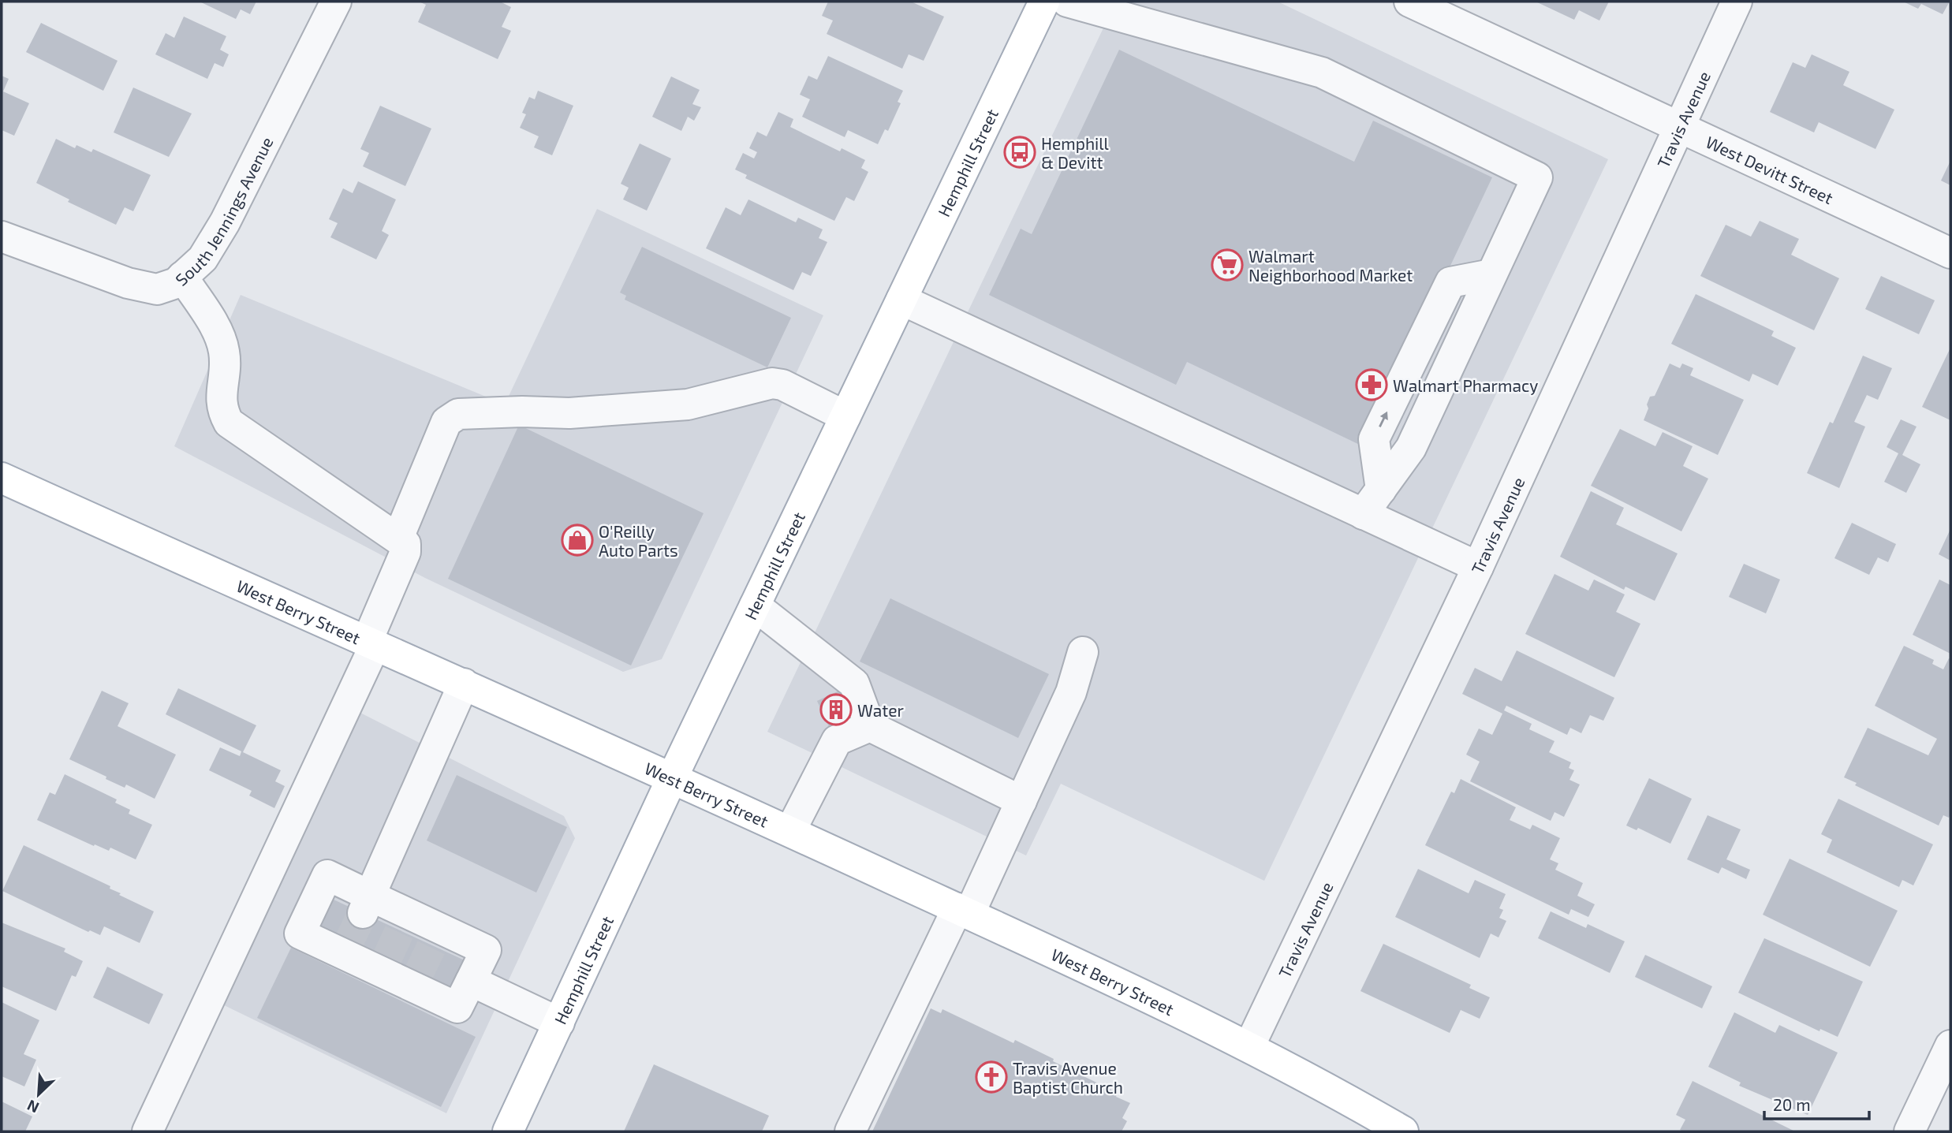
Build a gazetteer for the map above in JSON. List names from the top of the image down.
{
  "streets": {
    "main road": ["Hemphill Street", "West Berry Street"],
    "street": ["Travis Avenue", "West Devitt Street", "South Jennings Avenue"]
  },
  "crossings": [
    ["Travis Avenue", "West Devitt Street"],
    ["Travis Avenue", "West Berry Street"],
    ["Hemphill Street", "West Berry Street"]
  ],
  "places": {
    "bus stop": ["Hemphill & Devitt"],
    "supermarket": ["Walmart Neighborhood Market"],
    "pharmacy": ["Walmart Pharmacy"],
    "shop": ["O'Reilly Auto Parts"],
    "building": ["Water"],
    "church": ["Travis Avenue Baptist Church"]
  },
  "scale_bar": "20 m",
  "north": "bottom left"
}
